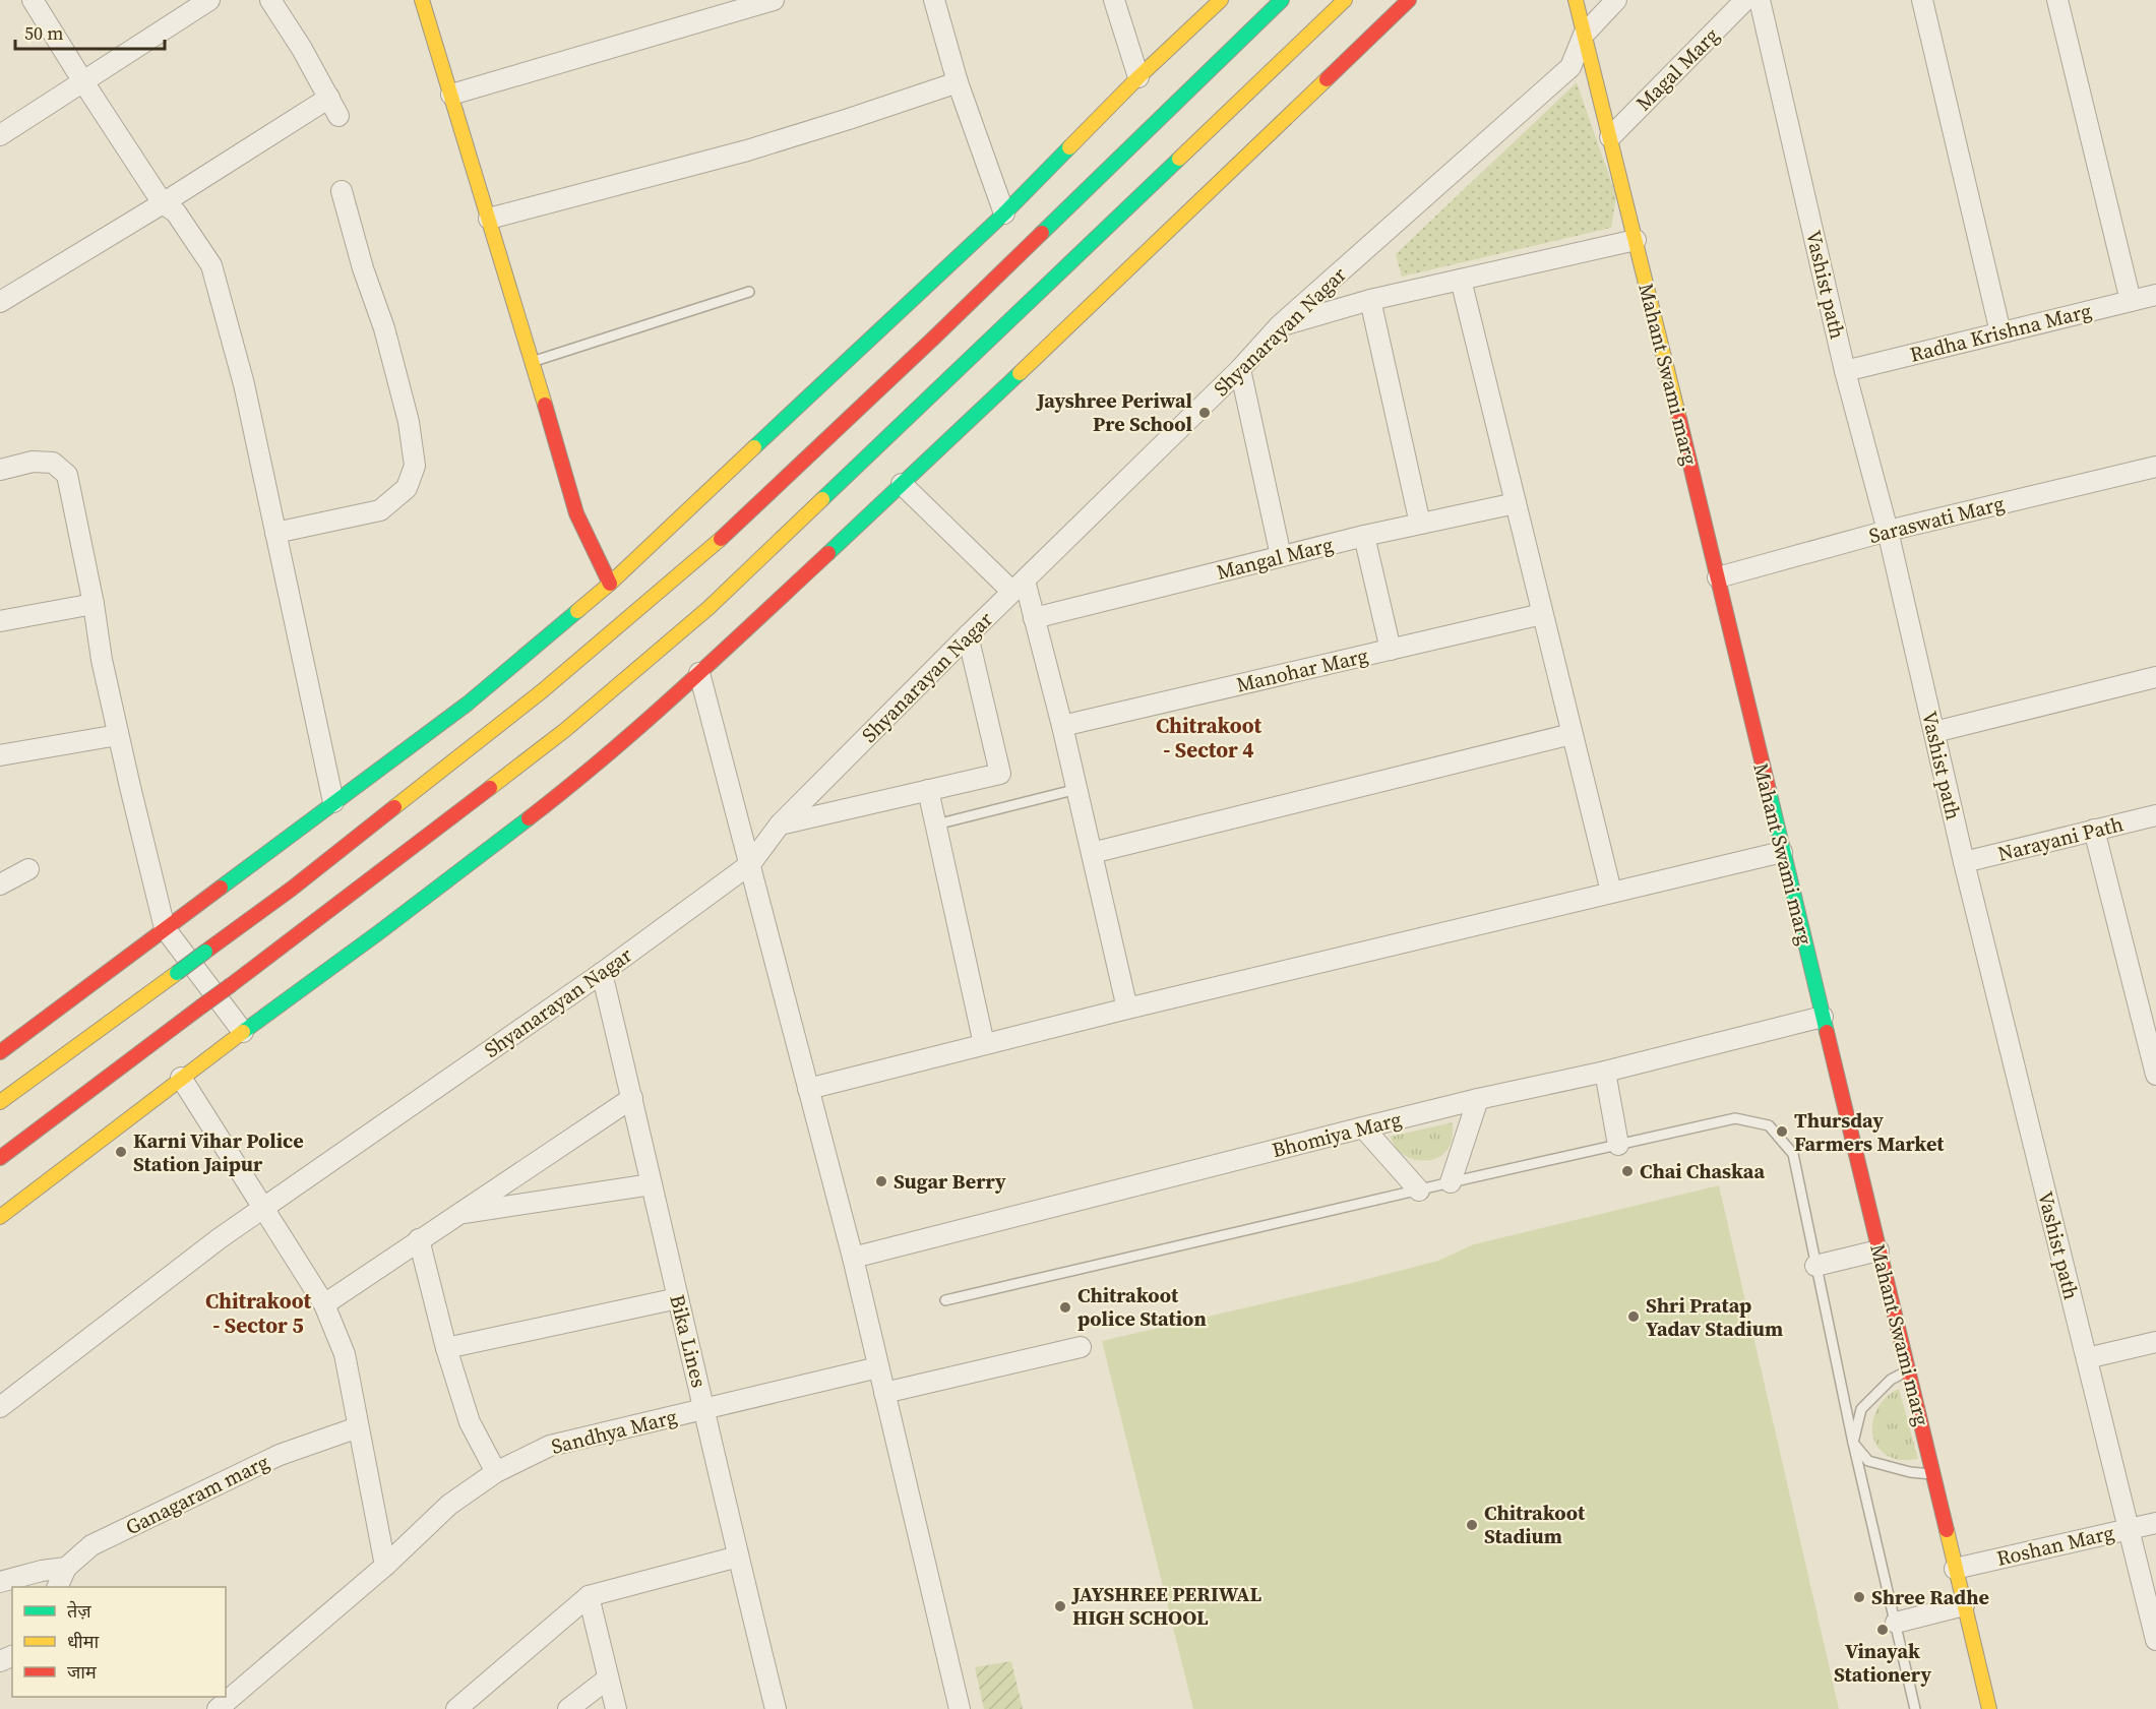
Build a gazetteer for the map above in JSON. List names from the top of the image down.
{
  "streets": {
    "main road": ["Mahant Swami marg"],
    "street": [
      "Magal Marg",
      "Vashist path",
      "Shyanarayan Nagar",
      "Radha Krishna Marg",
      "Saraswati Marg",
      "Mangal Marg",
      "Manohar Marg",
      "Narayani Path",
      "Bhomiya Marg",
      "Bika Lines",
      "Sandhya Marg",
      "Ganagaram marg",
      "Roshan Marg"
    ]
  },
  "crossings": [
    ["Magal Marg", "Mahant Swami marg"],
    ["Vashist path", "Radha Krishna Marg"],
    ["Vashist path", "Saraswati Marg"],
    ["Vashist path", "Narayani Path"],
    ["Vashist path", "Roshan Marg"],
    ["Shyanarayan Nagar", "Mahant Swami marg"],
    ["Shyanarayan Nagar", "Bika Lines"],
    ["Mahant Swami marg", "Saraswati Marg"],
    ["Mahant Swami marg", "Bhomiya Marg"],
    ["Mahant Swami marg", "Roshan Marg"],
    ["Bika Lines", "Sandhya Marg"]
  ],
  "districts": ["Chitrakoot - Sector 4", "Chitrakoot - Sector 5"],
  "places": [
    "Jayshree Periwal Pre School",
    "Thursday Farmers Market",
    "Karni Vihar Police Station Jaipur",
    "Chai Chaskaa",
    "Sugar Berry",
    "Chitrakoot police Station",
    "Shri Pratap Yadav Stadium",
    "Chitrakoot Stadium",
    "Shree Radhe",
    "JAYSHREE PERIWAL HIGH SCHOOL",
    "Vinayak Stationery"
  ],
  "legend": ["तेज़", "धीमा", "जाम"],
  "scale_bar": "50 m"
}
